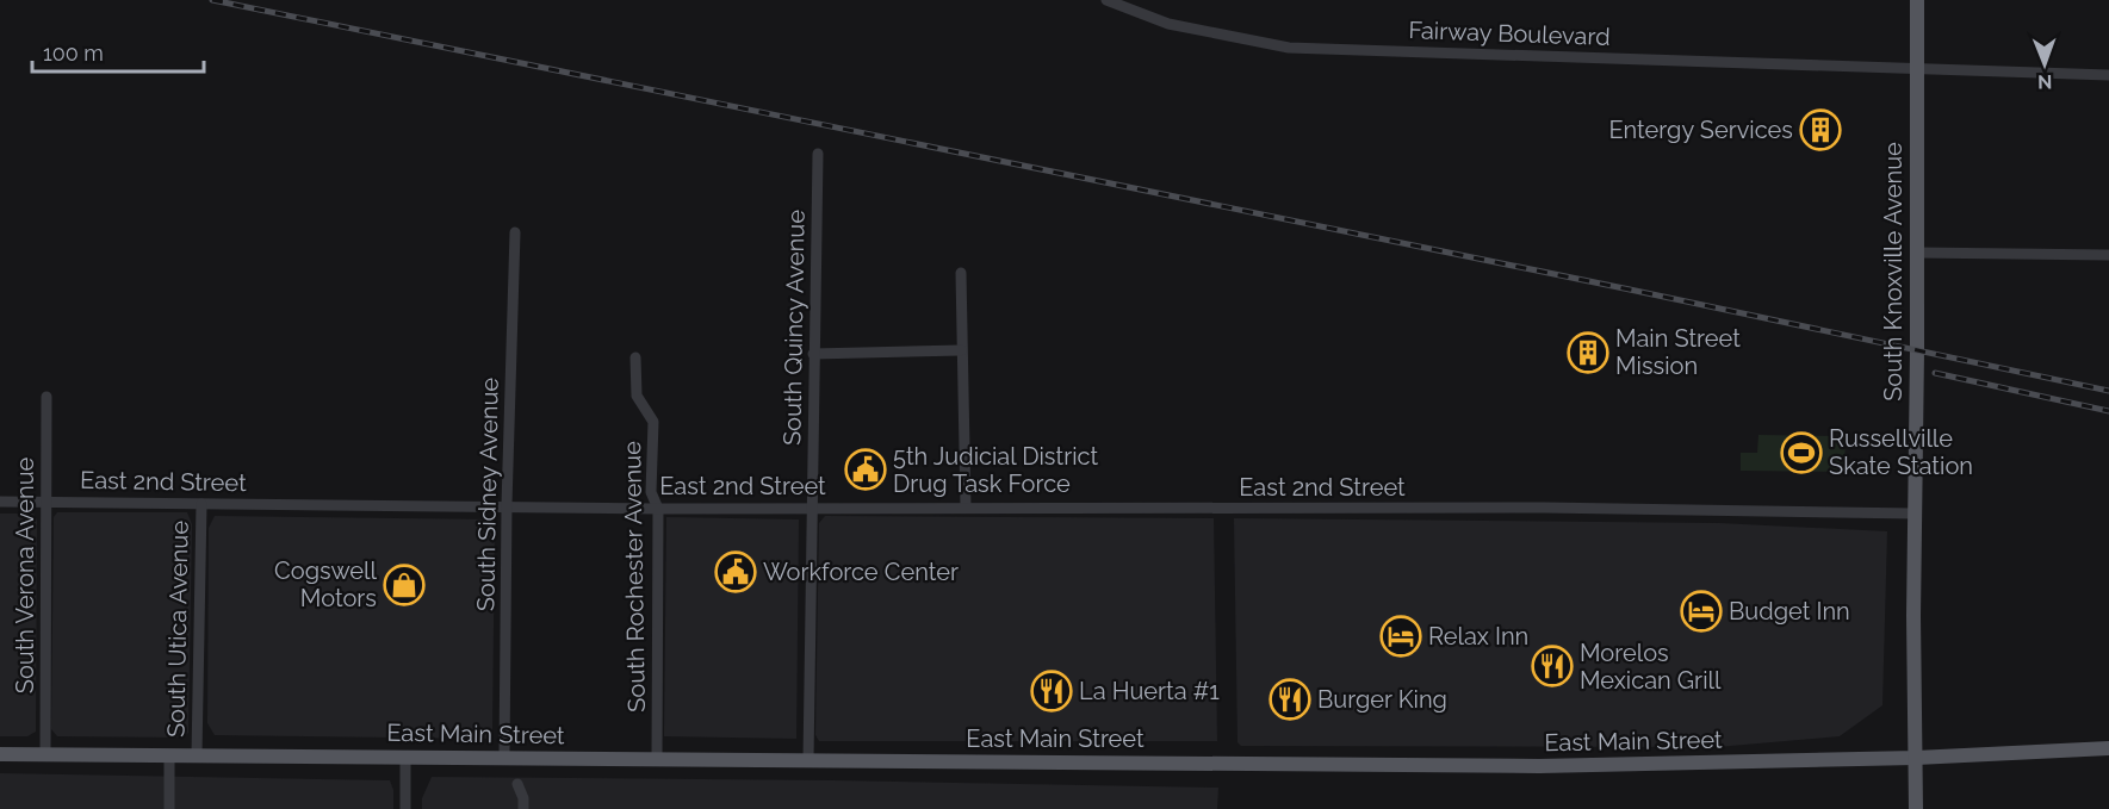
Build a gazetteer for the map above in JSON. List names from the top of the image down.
{
  "streets": {
    "main road": ["South Knoxville Avenue", "East Main Street"],
    "street": [
      "Fairway Boulevard",
      "South Quincy Avenue",
      "East 2nd Street",
      "South Sidney Avenue",
      "South Verona Avenue",
      "South Rochester Avenue",
      "South Utica Avenue"
    ]
  },
  "crossings": [
    ["Fairway Boulevard", "South Knoxville Avenue"],
    ["South Knoxville Avenue", "East 2nd Street"],
    ["South Knoxville Avenue", "East Main Street"],
    ["South Quincy Avenue", "East 2nd Street"],
    ["South Quincy Avenue", "East Main Street"],
    ["East 2nd Street", "South Sidney Avenue"],
    ["East 2nd Street", "South Verona Avenue"],
    ["East 2nd Street", "South Rochester Avenue"],
    ["East 2nd Street", "South Utica Avenue"],
    ["South Sidney Avenue", "East Main Street"],
    ["South Verona Avenue", "East Main Street"],
    ["South Rochester Avenue", "East Main Street"],
    ["South Utica Avenue", "East Main Street"]
  ],
  "places": {
    "building": ["Entergy Services", "Main Street Mission"],
    "sports": ["Russellville Skate Station"],
    "public building": ["5th Judicial District Drug Task Force", "Workforce Center"],
    "shop": ["Cogswell Motors"],
    "hotel": ["Budget Inn", "Relax Inn"],
    "restaurant": ["Morelos Mexican Grill", "La Huerta #1", "Burger King"]
  },
  "scale_bar": "100 m",
  "north": "bottom"
}
